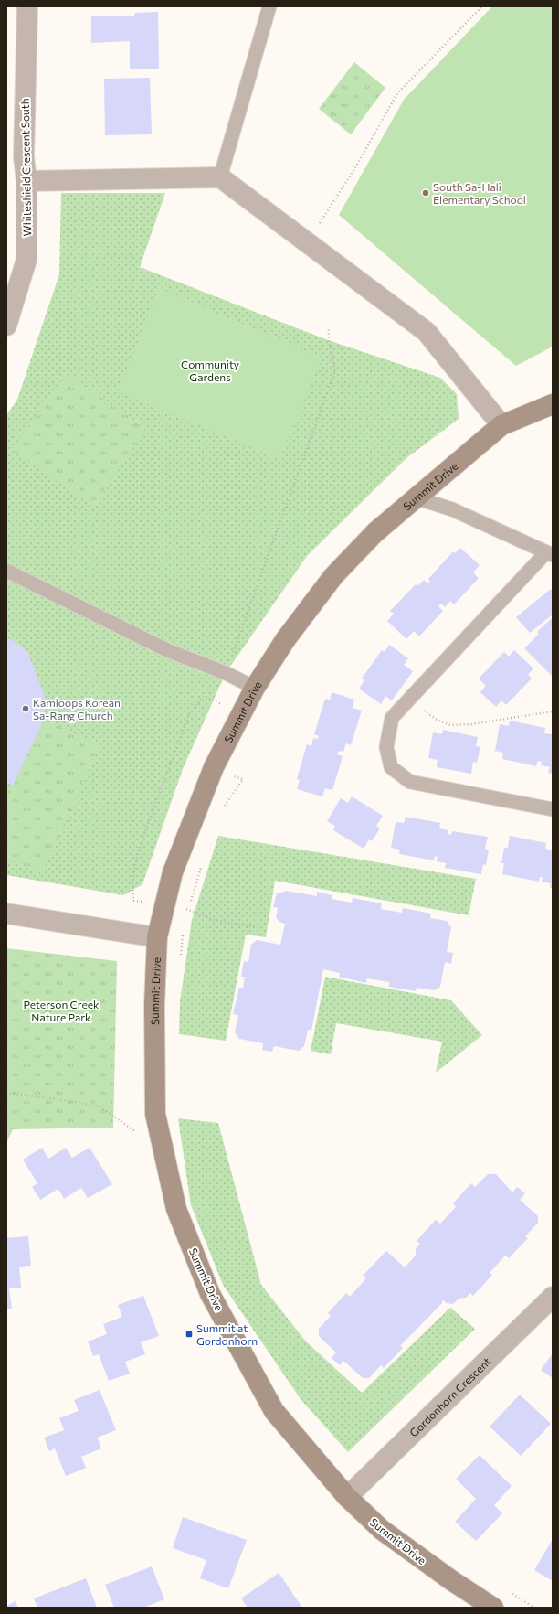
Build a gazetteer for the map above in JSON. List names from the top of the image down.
{
  "streets": {
    "main road": ["Summit Drive"],
    "street": ["Whiteshield Crescent South", "Gordonhorn Crescent"]
  },
  "crossings": [
    ["Summit Drive", "Gordonhorn Crescent"]
  ],
  "parks": ["Community Gardens", "Peterson Creek Nature Park"],
  "places": {
    "other": ["South Sa-Hali Elementary School", "Kamloops Korean Sa-Rang Church"],
    "transit": ["Summit at Gordonhorn"]
  }
}
